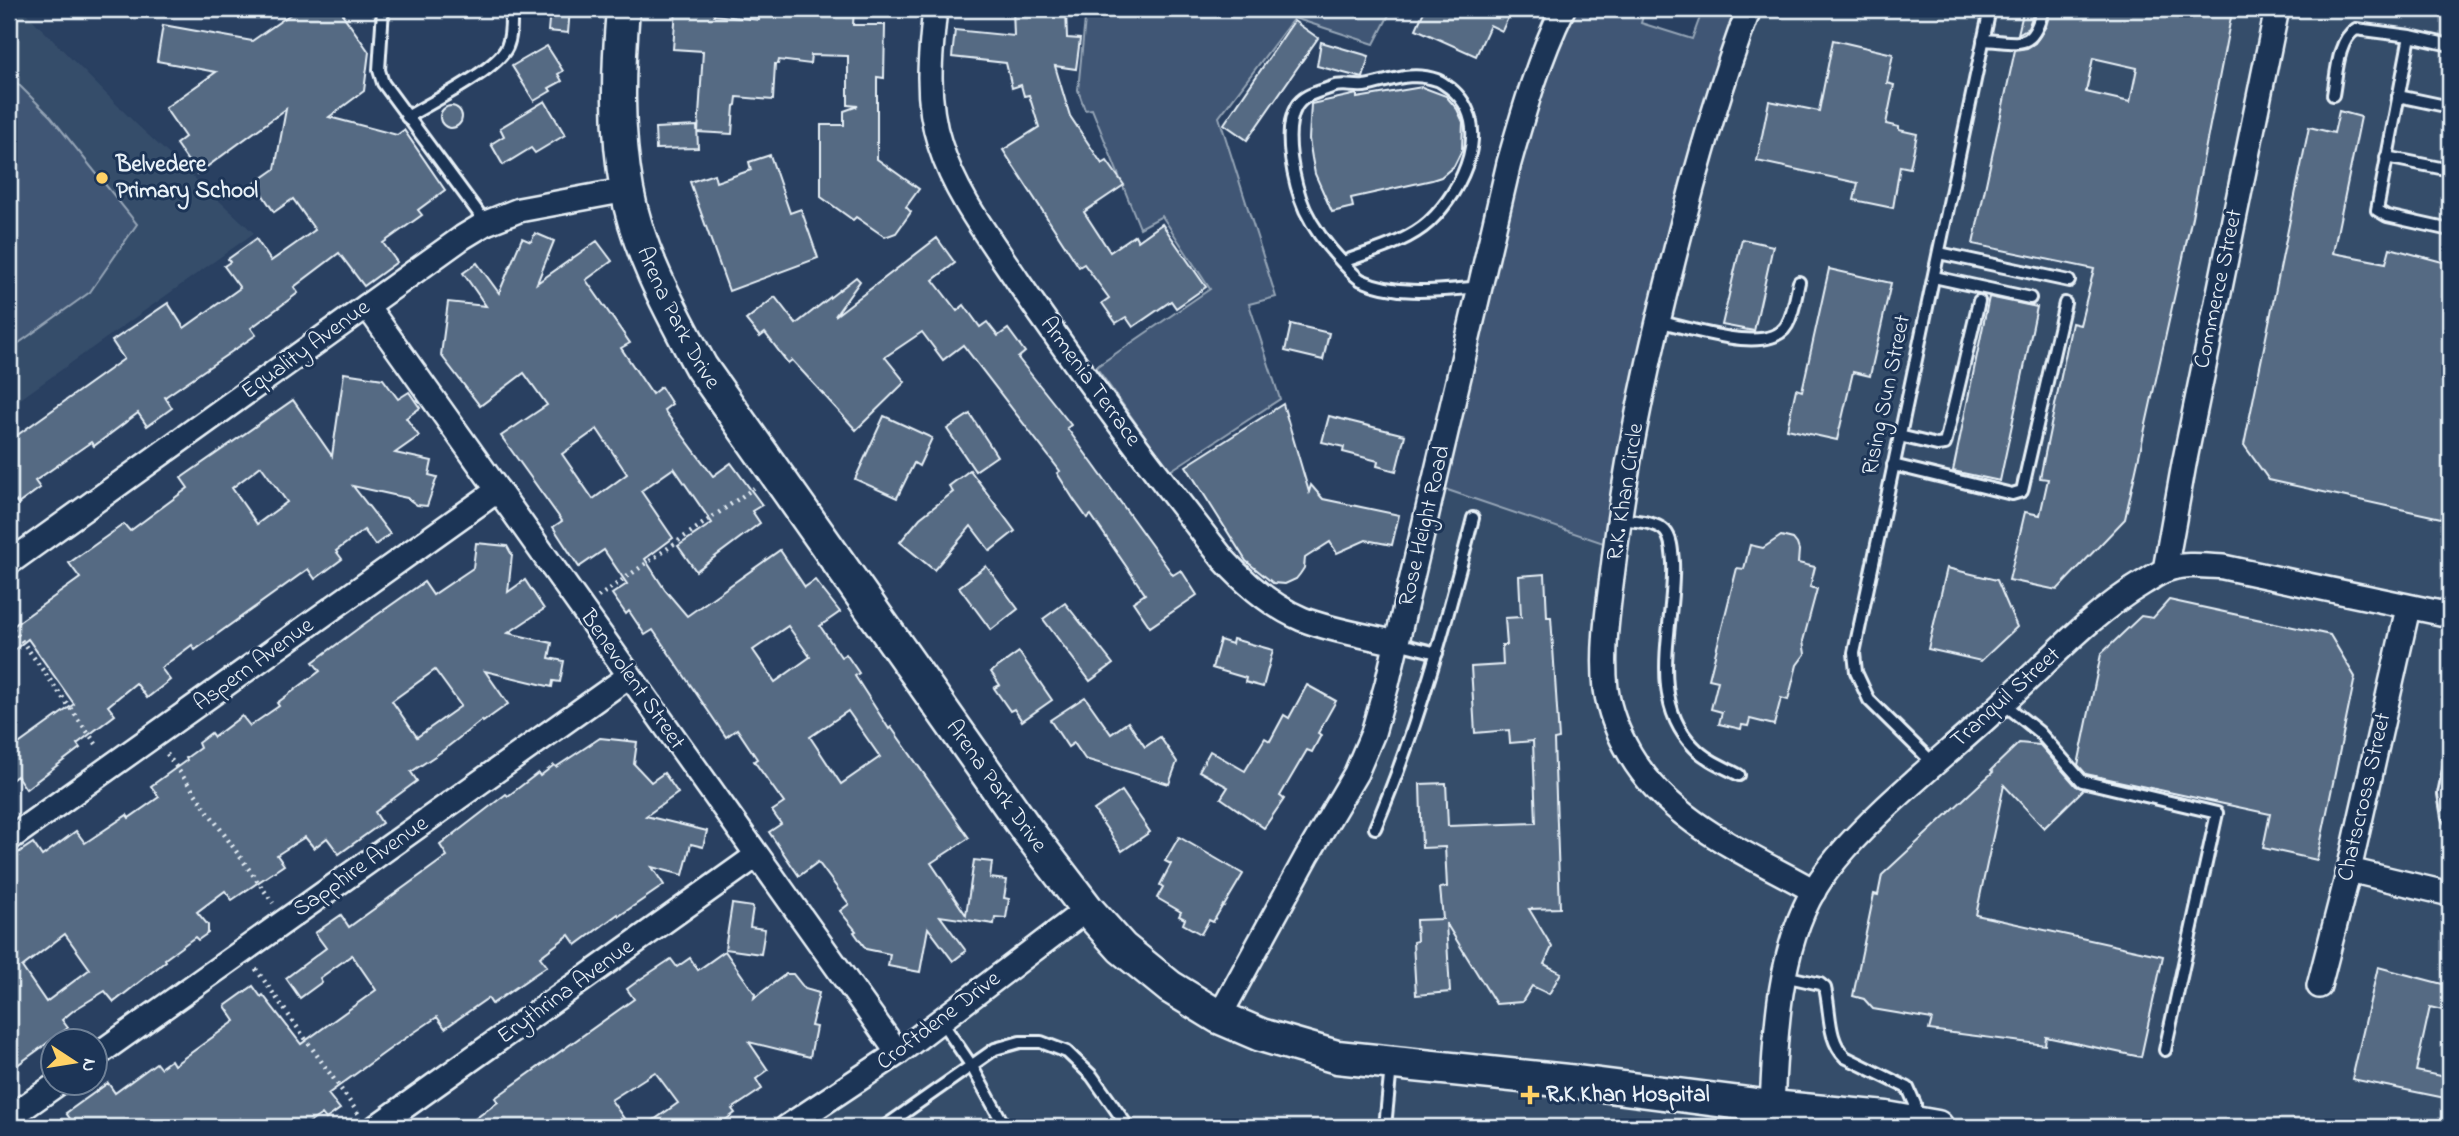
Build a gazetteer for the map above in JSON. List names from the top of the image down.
{
  "streets": {
    "street": [
      "Commerce Street",
      "Arena Park Drive",
      "Equality Avenue",
      "Armenia Terrace",
      "R.K. Khan Circle",
      "Rose Height Road",
      "Aspern Avenue",
      "Benevolent Street",
      "Tranquil Street",
      "Chatscross Street",
      "Sapphire Avenue",
      "Erythrina Avenue",
      "Croftdene Drive"
    ],
    "lane": ["Rising Sun Street"]
  },
  "crossings": [
    ["Commerce Street", "Tranquil Street"],
    ["Arena Park Drive", "Equality Avenue"],
    ["Arena Park Drive", "Rose Height Road"],
    ["Arena Park Drive", "Tranquil Street"],
    ["Arena Park Drive", "Croftdene Drive"],
    ["Equality Avenue", "Benevolent Street"],
    ["Armenia Terrace", "Rose Height Road"],
    ["Rising Sun Street", "Tranquil Street"],
    ["R.K. Khan Circle", "Tranquil Street"],
    ["Aspern Avenue", "Benevolent Street"],
    ["Benevolent Street", "Sapphire Avenue"],
    ["Benevolent Street", "Erythrina Avenue"],
    ["Benevolent Street", "Croftdene Drive"],
    ["Tranquil Street", "Chatscross Street"]
  ],
  "places": {
    "other": ["Belvedere Primary School"],
    "health": ["R.K Khan Hospital"]
  },
  "north": "right"
}
